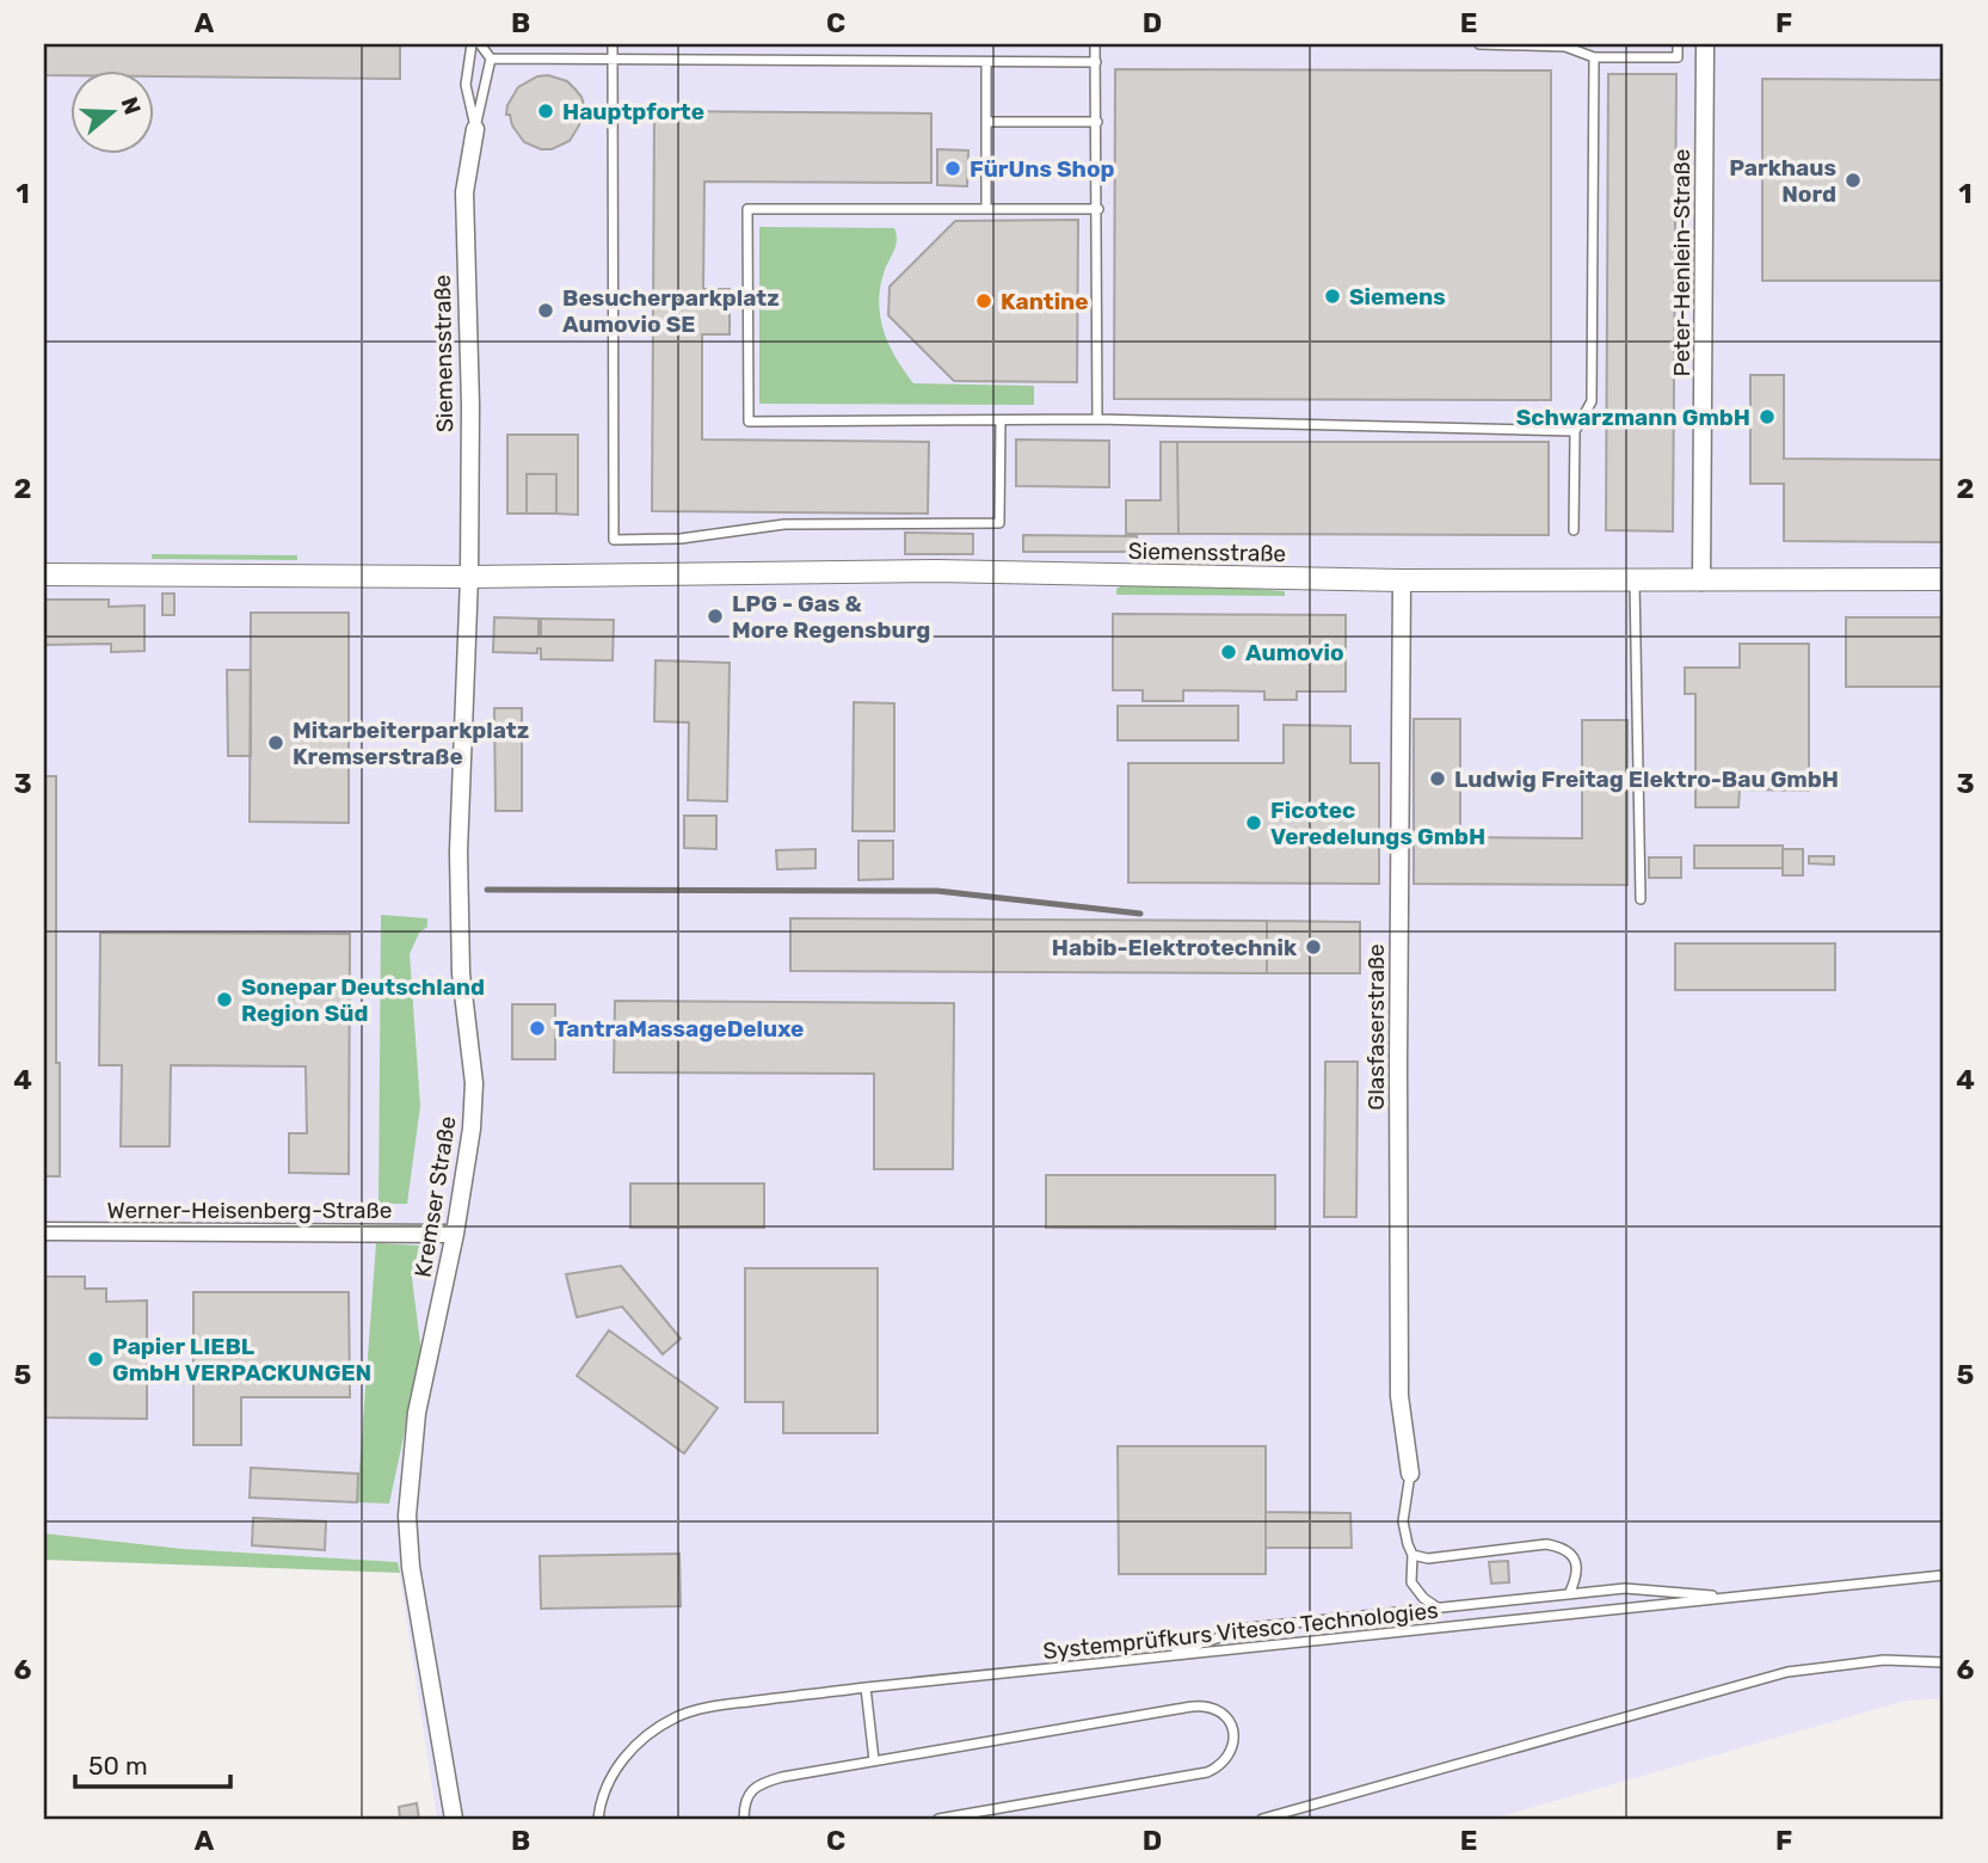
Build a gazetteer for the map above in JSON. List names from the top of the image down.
{
  "streets": {
    "street": [
      "Peter-Henlein-Straße",
      "Siemensstraße",
      "Glasfaserstraße",
      "Kremser Straße",
      "Werner-Heisenberg-Straße"
    ],
    "lane": ["Systemprüfkurs Vitesco Technologies"]
  },
  "crossings": [
    ["Peter-Henlein-Straße", "Siemensstraße"],
    ["Siemensstraße", "Glasfaserstraße"],
    ["Siemensstraße", "Kremser Straße"],
    ["Kremser Straße", "Werner-Heisenberg-Straße"]
  ],
  "places": [
    "Hauptpforte",
    "FürUns Shop",
    "Parkhaus Nord",
    "Siemens",
    "Kantine",
    "Besucherparkplatz Aumovio SE",
    "Schwarzmann GmbH",
    "LPG - Gas & More Regensburg",
    "Aumovio",
    "Mitarbeiterparkplatz Kremserstraße",
    "Ludwig Freitag Elektro-Bau GmbH",
    "Ficotec Veredelungs GmbH",
    "Habib-Elektrotechnik",
    "Sonepar Deutschland Region Süd",
    "TantraMassageDeluxe",
    "Papier LIEBL GmbH VERPACKUNGEN"
  ],
  "scale_bar": "50 m",
  "north": "right",
  "grid": {
    "columns": [
      "A",
      "B",
      "C",
      "D",
      "E",
      "F"
    ],
    "rows": [
      "1",
      "2",
      "3",
      "4",
      "5",
      "6"
    ]
  }
}
